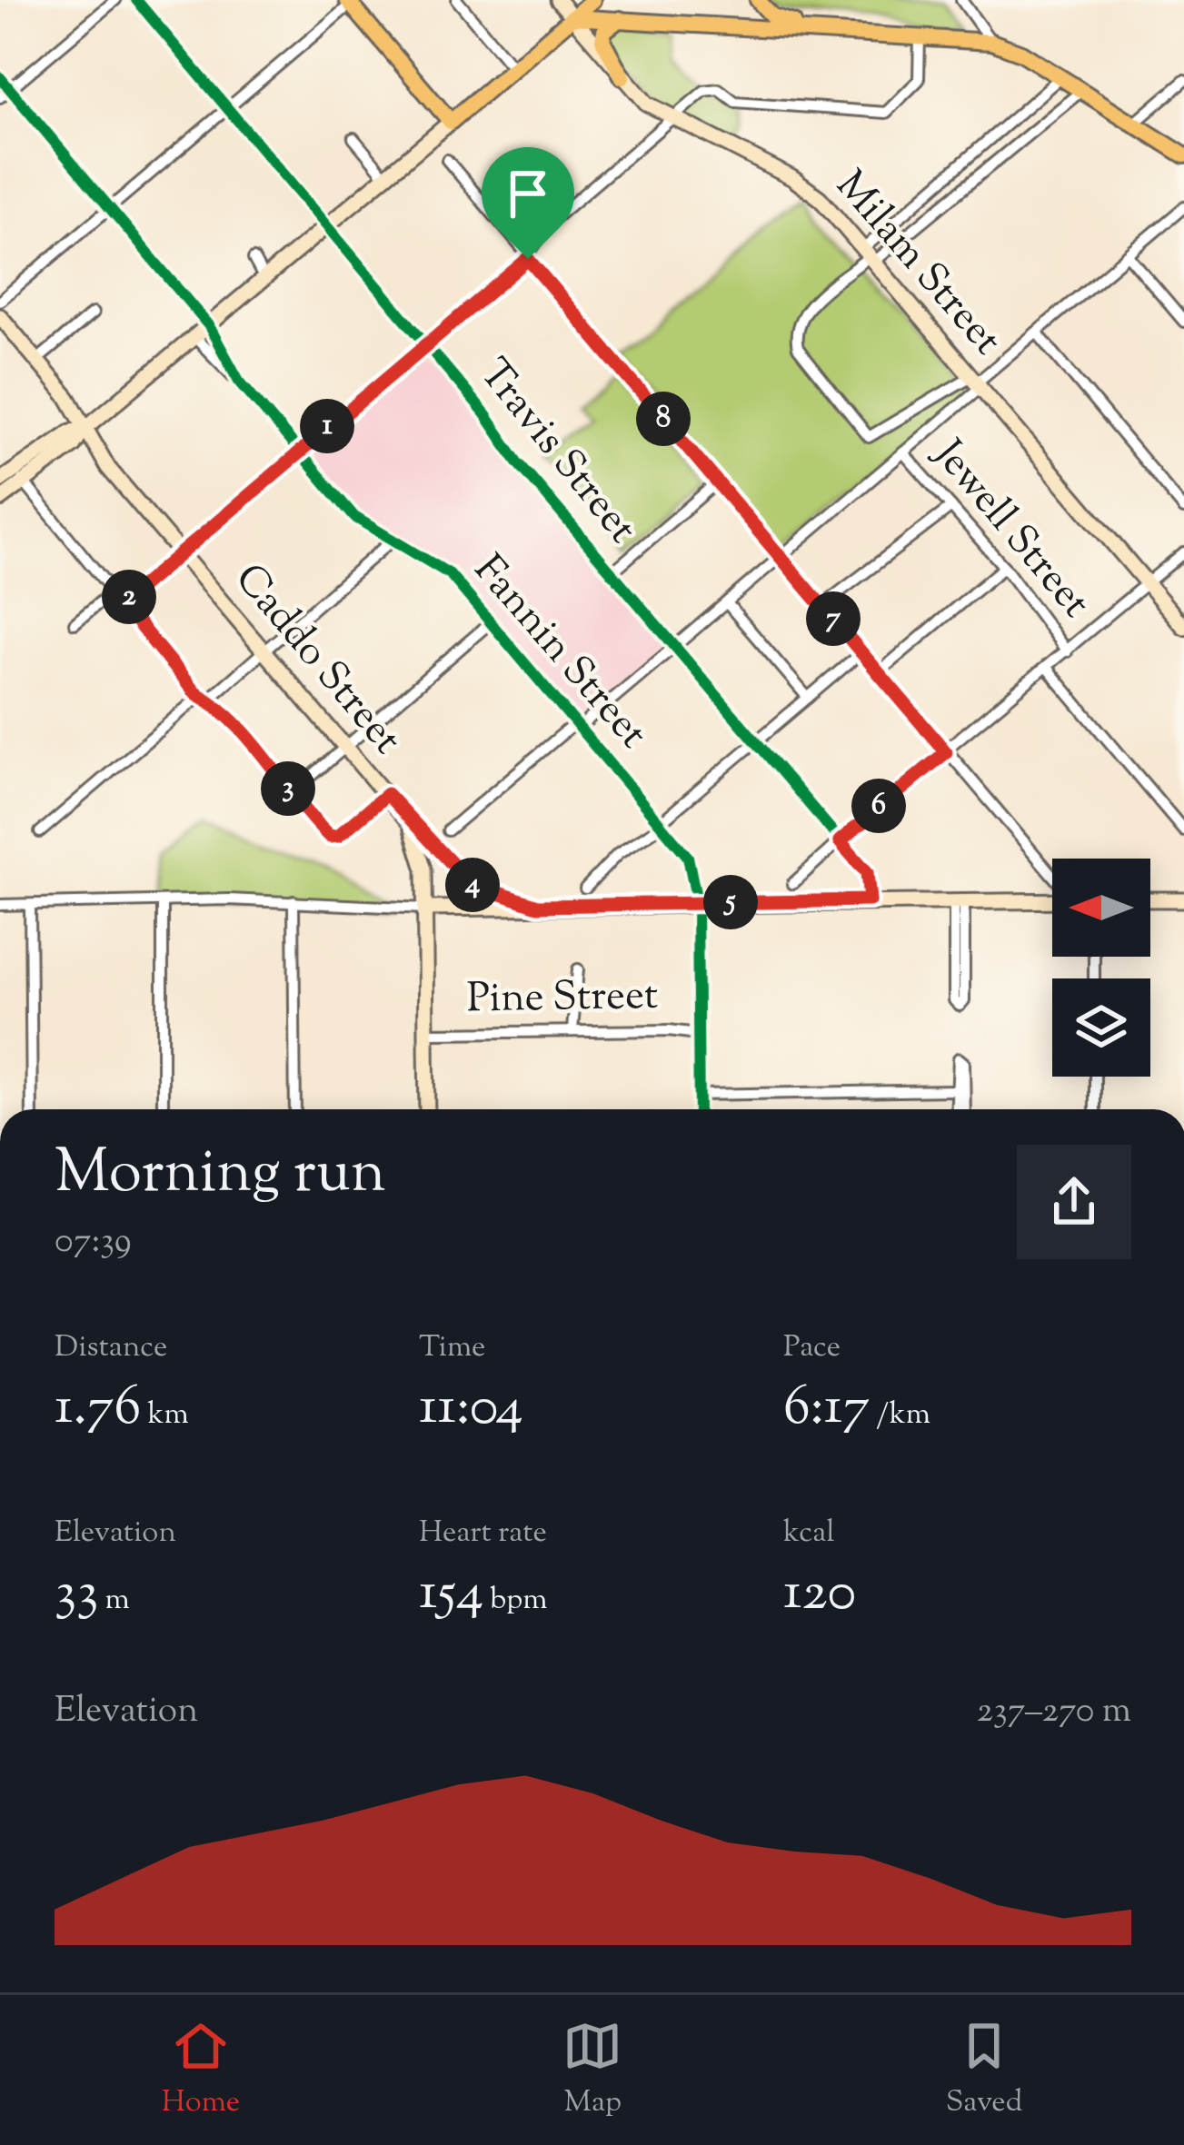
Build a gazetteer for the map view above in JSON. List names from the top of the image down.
{
  "streets": {
    "main road": ["Milam Street", "Caddo Street"],
    "street": [
      "Travis Street",
      "Jewell Street",
      "Fannin Street",
      "Pine Street"
    ]
  },
  "crossings": [
    ["Fannin Street", "Pine Street"],
    ["Caddo Street", "Pine Street"]
  ],
  "north": "left",
  "page": {
    "pins": [
      "8",
      "1",
      "2",
      "7",
      "3",
      "6",
      "4",
      "5"
    ],
    "heading": ["Morning run", "07:39"],
    "stats": [
      ["Distance", "1.76 km"],
      ["Time", "11:04"],
      ["Pace", "6:17 /km"],
      ["Elevation", "33 m"],
      ["Heart rate", "154 bpm"],
      ["kcal", "120"]
    ],
    "chart": ["Elevation", "237–270 m"],
    "tabs": ["Home", "Map", "Saved"]
  }
}
